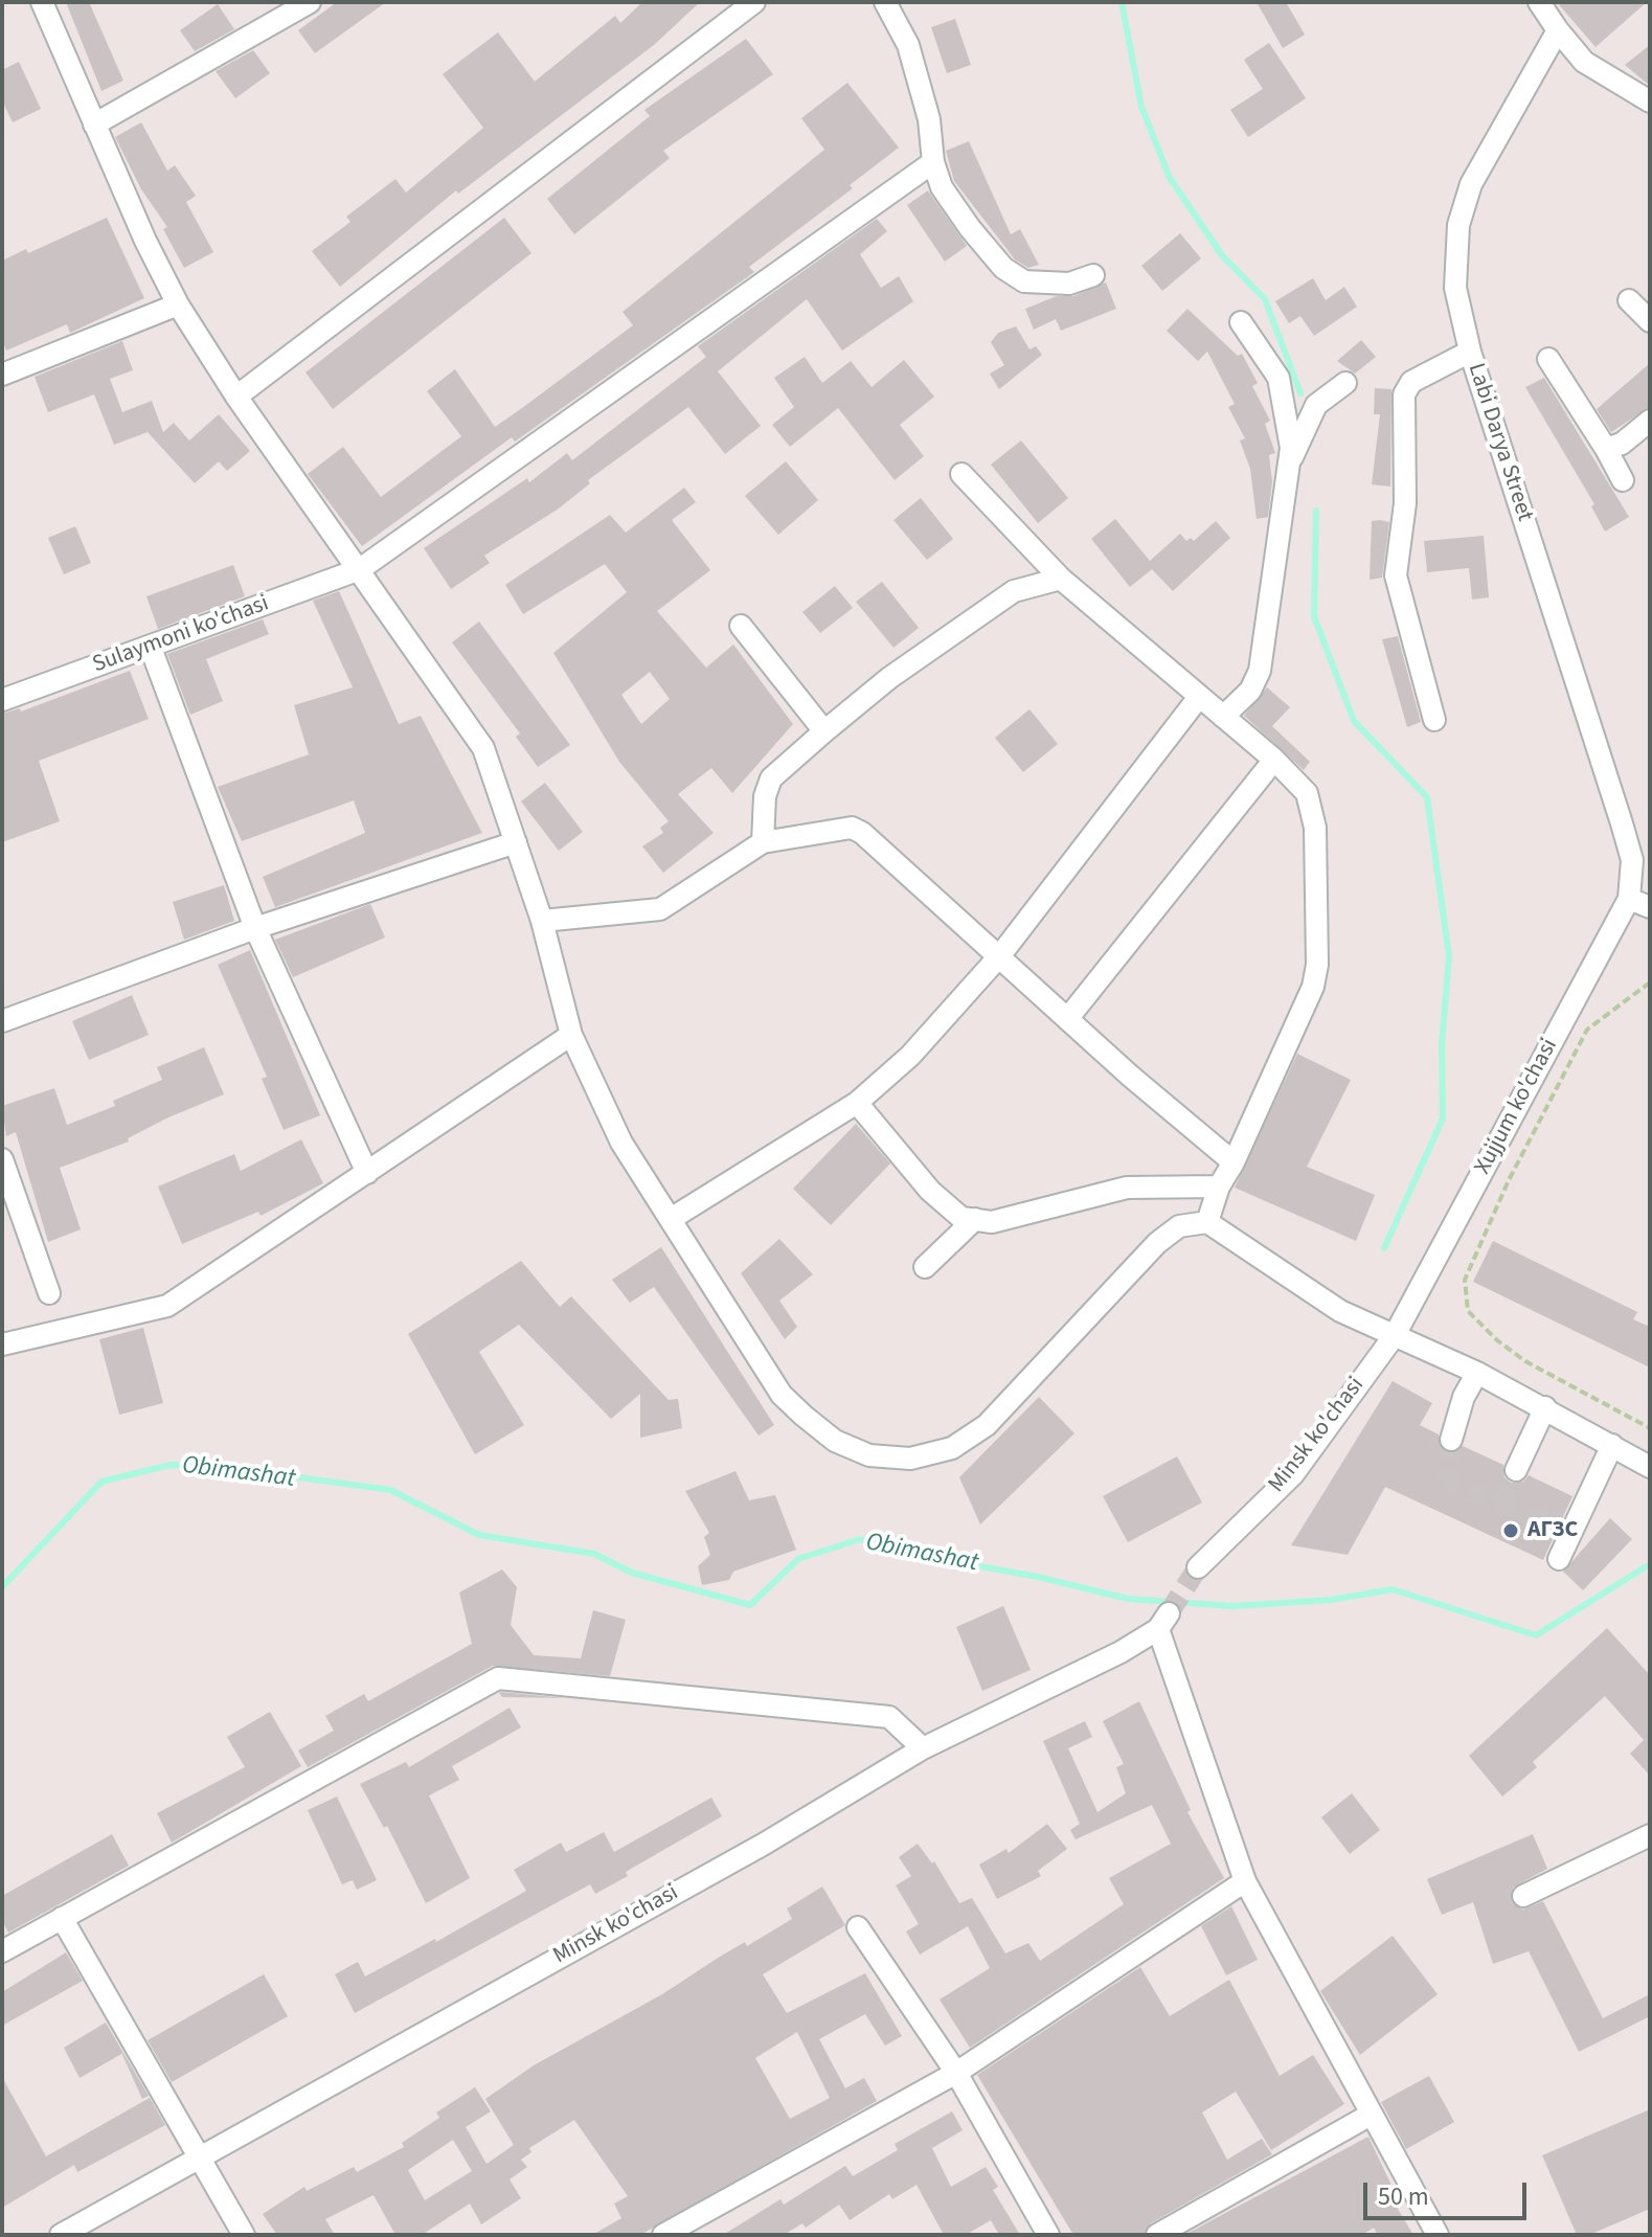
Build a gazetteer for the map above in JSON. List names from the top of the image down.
{
  "streets": {
    "street": [
      "Labi Darya Street",
      "Sulaymoni ko'chasi",
      "Xujjum ko'chasi",
      "Minsk ko'chasi"
    ]
  },
  "crossings": [
    ["Labi Darya Street", "Xujjum ko'chasi"],
    ["Xujjum ko'chasi", "Minsk ko'chasi"]
  ],
  "water": ["Obimashat"],
  "places": ["АГЗС"],
  "scale_bar": "50 m"
}
